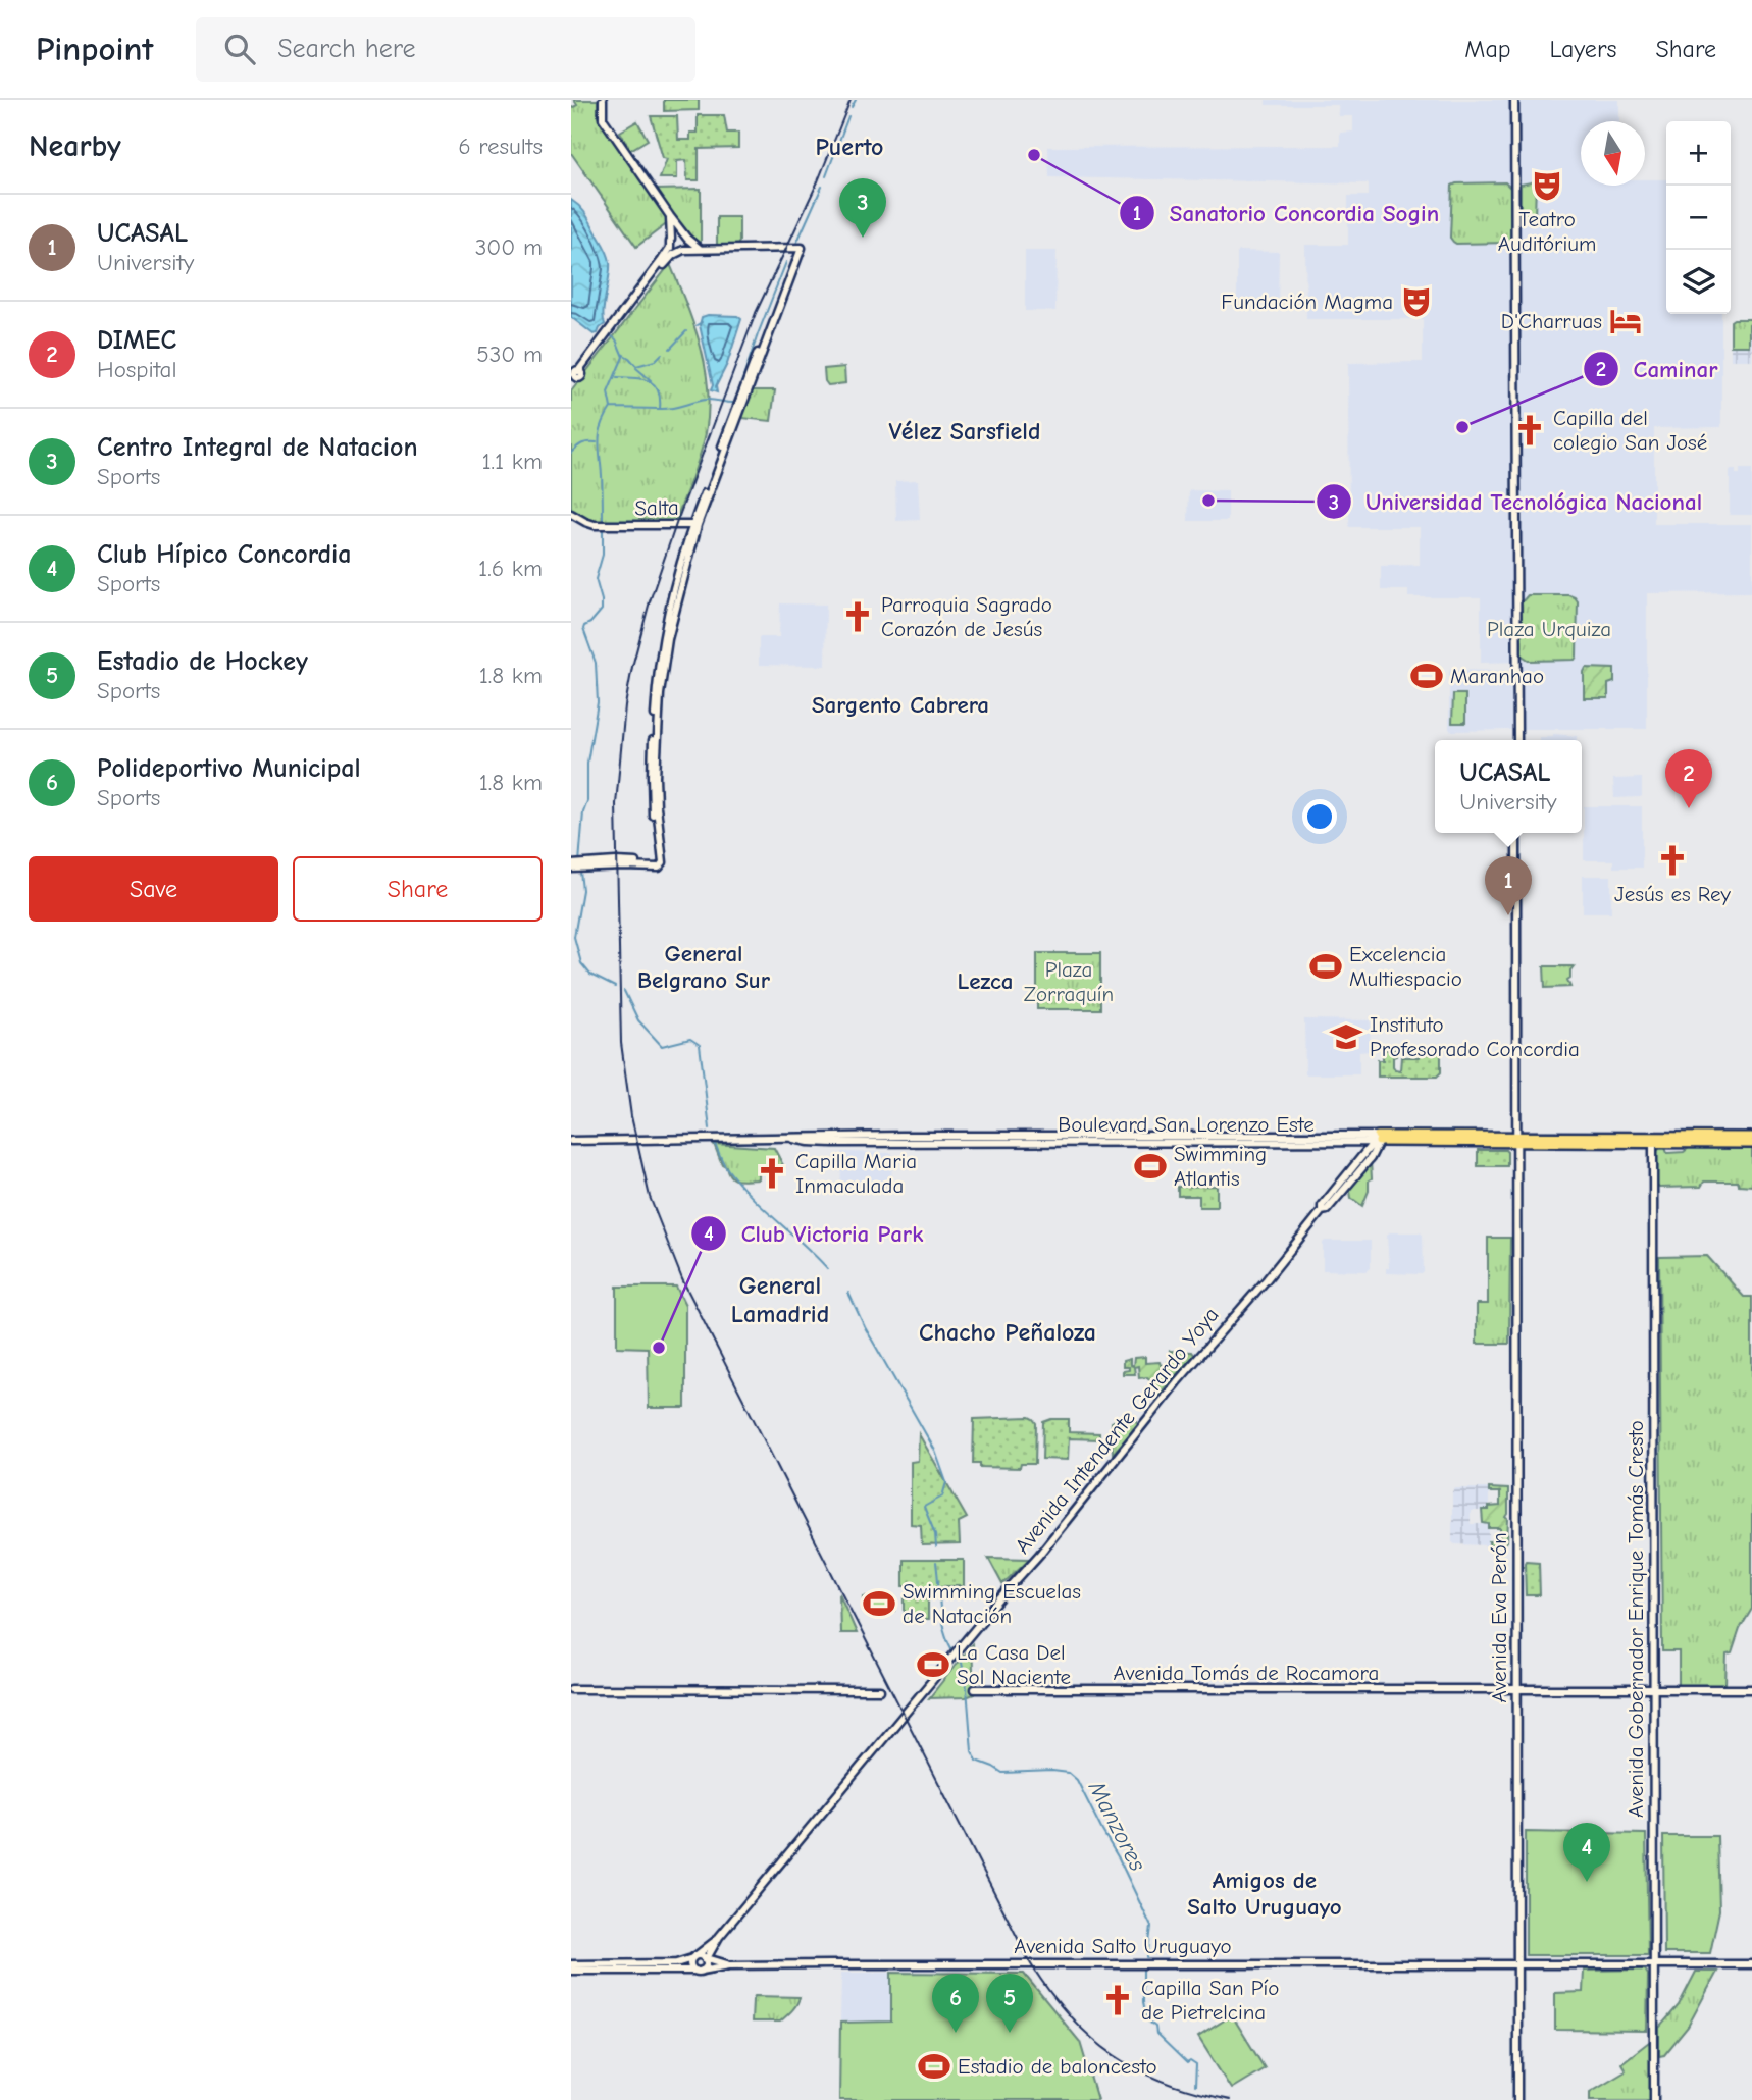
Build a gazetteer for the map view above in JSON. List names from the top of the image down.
{
  "streets": {
    "main road": [
      "Salta",
      "Boulevard San Lorenzo Este",
      "Avenida Intendente Gerardo Yoya",
      "Avenida Eva Perón",
      "Avenida Gobernador Enrique Tomás Cresto",
      "Avenida Tomás de Rocamora",
      "Avenida Salto Uruguayo"
    ]
  },
  "crossings": [
    ["Boulevard San Lorenzo Este", "Avenida Intendente Gerardo Yoya"],
    ["Boulevard San Lorenzo Este", "Avenida Eva Perón"],
    ["Boulevard San Lorenzo Este", "Avenida Gobernador Enrique Tomás Cresto"],
    ["Avenida Intendente Gerardo Yoya", "Avenida Salto Uruguayo"],
    ["Avenida Eva Perón", "Avenida Tomás de Rocamora"],
    ["Avenida Eva Perón", "Avenida Salto Uruguayo"],
    ["Avenida Gobernador Enrique Tomás Cresto", "Avenida Tomás de Rocamora"],
    ["Avenida Gobernador Enrique Tomás Cresto", "Avenida Salto Uruguayo"]
  ],
  "districts": [
    "Puerto",
    "Vélez Sarsfield",
    "Sargento Cabrera",
    "General Belgrano Sur",
    "Lezca",
    "General Lamadrid",
    "Chacho Peñaloza",
    "Amigos de Salto Uruguayo"
  ],
  "water": ["Manzores"],
  "parks": ["Plaza Urquiza", "Plaza Zorraquín"],
  "places": {
    "other": [
      "Sanatorio Concordia Sogin",
      "Caminar",
      "Universidad Tecnológica Nacional",
      "Club Victoria Park"
    ],
    "theatre": ["Teatro Auditórium", "Fundación Magma"],
    "hotel": ["D'Charruas"],
    "church": [
      "Capilla del colegio San José",
      "Parroquia Sagrado Corazón de Jesús",
      "Jesús es Rey",
      "Capilla Maria Inmaculada",
      "Capilla San Pío de Pietrelcina"
    ],
    "sports": [
      "Maranhao",
      "Excelencia Multiespacio",
      "Swimming Atlantis",
      "Swimming Escuelas de Natación",
      "La Casa Del Sol Naciente",
      "Estadio de baloncesto"
    ],
    "school or university": ["Instituto Profesorado Concordia"]
  },
  "north": "bottom",
  "page": {
    "header": "Pinpoint",
    "search": "Search here",
    "nav": ["Map", "Layers", "Share"],
    "heading": ["Nearby", "6 results"],
    "map_buttons": ["+", "−"],
    "pins": [
      "3",
      "2",
      "1",
      "4",
      "5",
      "6"
    ],
    "list": [
      {
        "mark": "1",
        "name": "UCASAL",
        "note": "University",
        "value": "300 m"
      },
      {
        "mark": "2",
        "name": "DIMEC",
        "note": "Hospital",
        "value": "530 m"
      },
      {
        "mark": "3",
        "name": "Centro Integral de Natacion",
        "note": "Sports",
        "value": "1.1 km"
      },
      {
        "mark": "4",
        "name": "Club Hípico Concordia",
        "note": "Sports",
        "value": "1.6 km"
      },
      {
        "mark": "5",
        "name": "Estadio de Hockey",
        "note": "Sports",
        "value": "1.8 km"
      },
      {
        "mark": "6",
        "name": "Polideportivo Municipal",
        "note": "Sports",
        "value": "1.8 km"
      }
    ],
    "popup": ["UCASAL", "University"],
    "buttons": ["Save", "Share"]
  }
}
